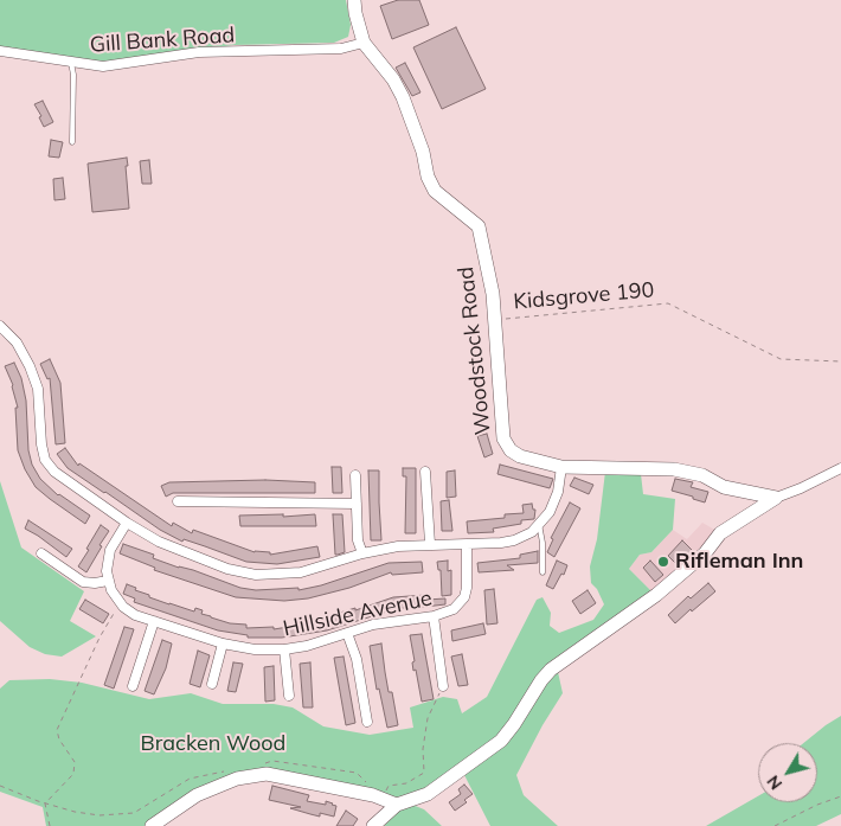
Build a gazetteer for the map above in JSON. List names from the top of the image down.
{
  "streets": {
    "street": ["Gill Bank Road", "Woodstock Road", "Hillside Avenue"],
    "path": ["Kidsgrove 190"]
  },
  "crossings": [
    ["Gill Bank Road", "Woodstock Road"],
    ["Kidsgrove 190", "Woodstock Road"]
  ],
  "parks": ["Bracken Wood"],
  "places": ["Rifleman Inn"],
  "north": "bottom left"
}
